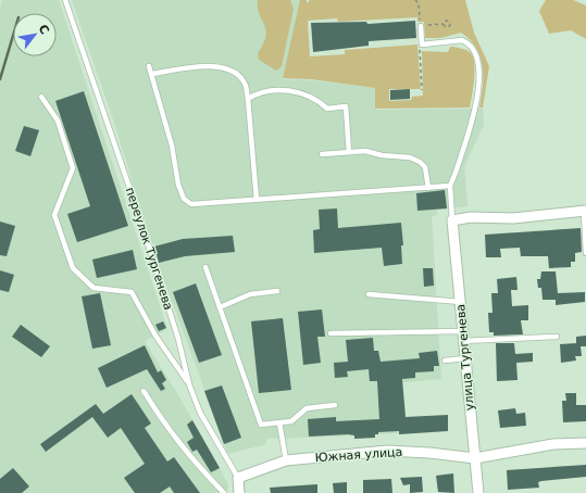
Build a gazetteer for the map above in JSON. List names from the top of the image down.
{
  "streets": {
    "street": ["переулок Тургенева", "улица Тургенева", "Южная улица"]
  },
  "crossings": [
    ["переулок Тургенева", "Южная улица"],
    ["улица Тургенева", "Южная улица"]
  ],
  "north": "top right"
}
